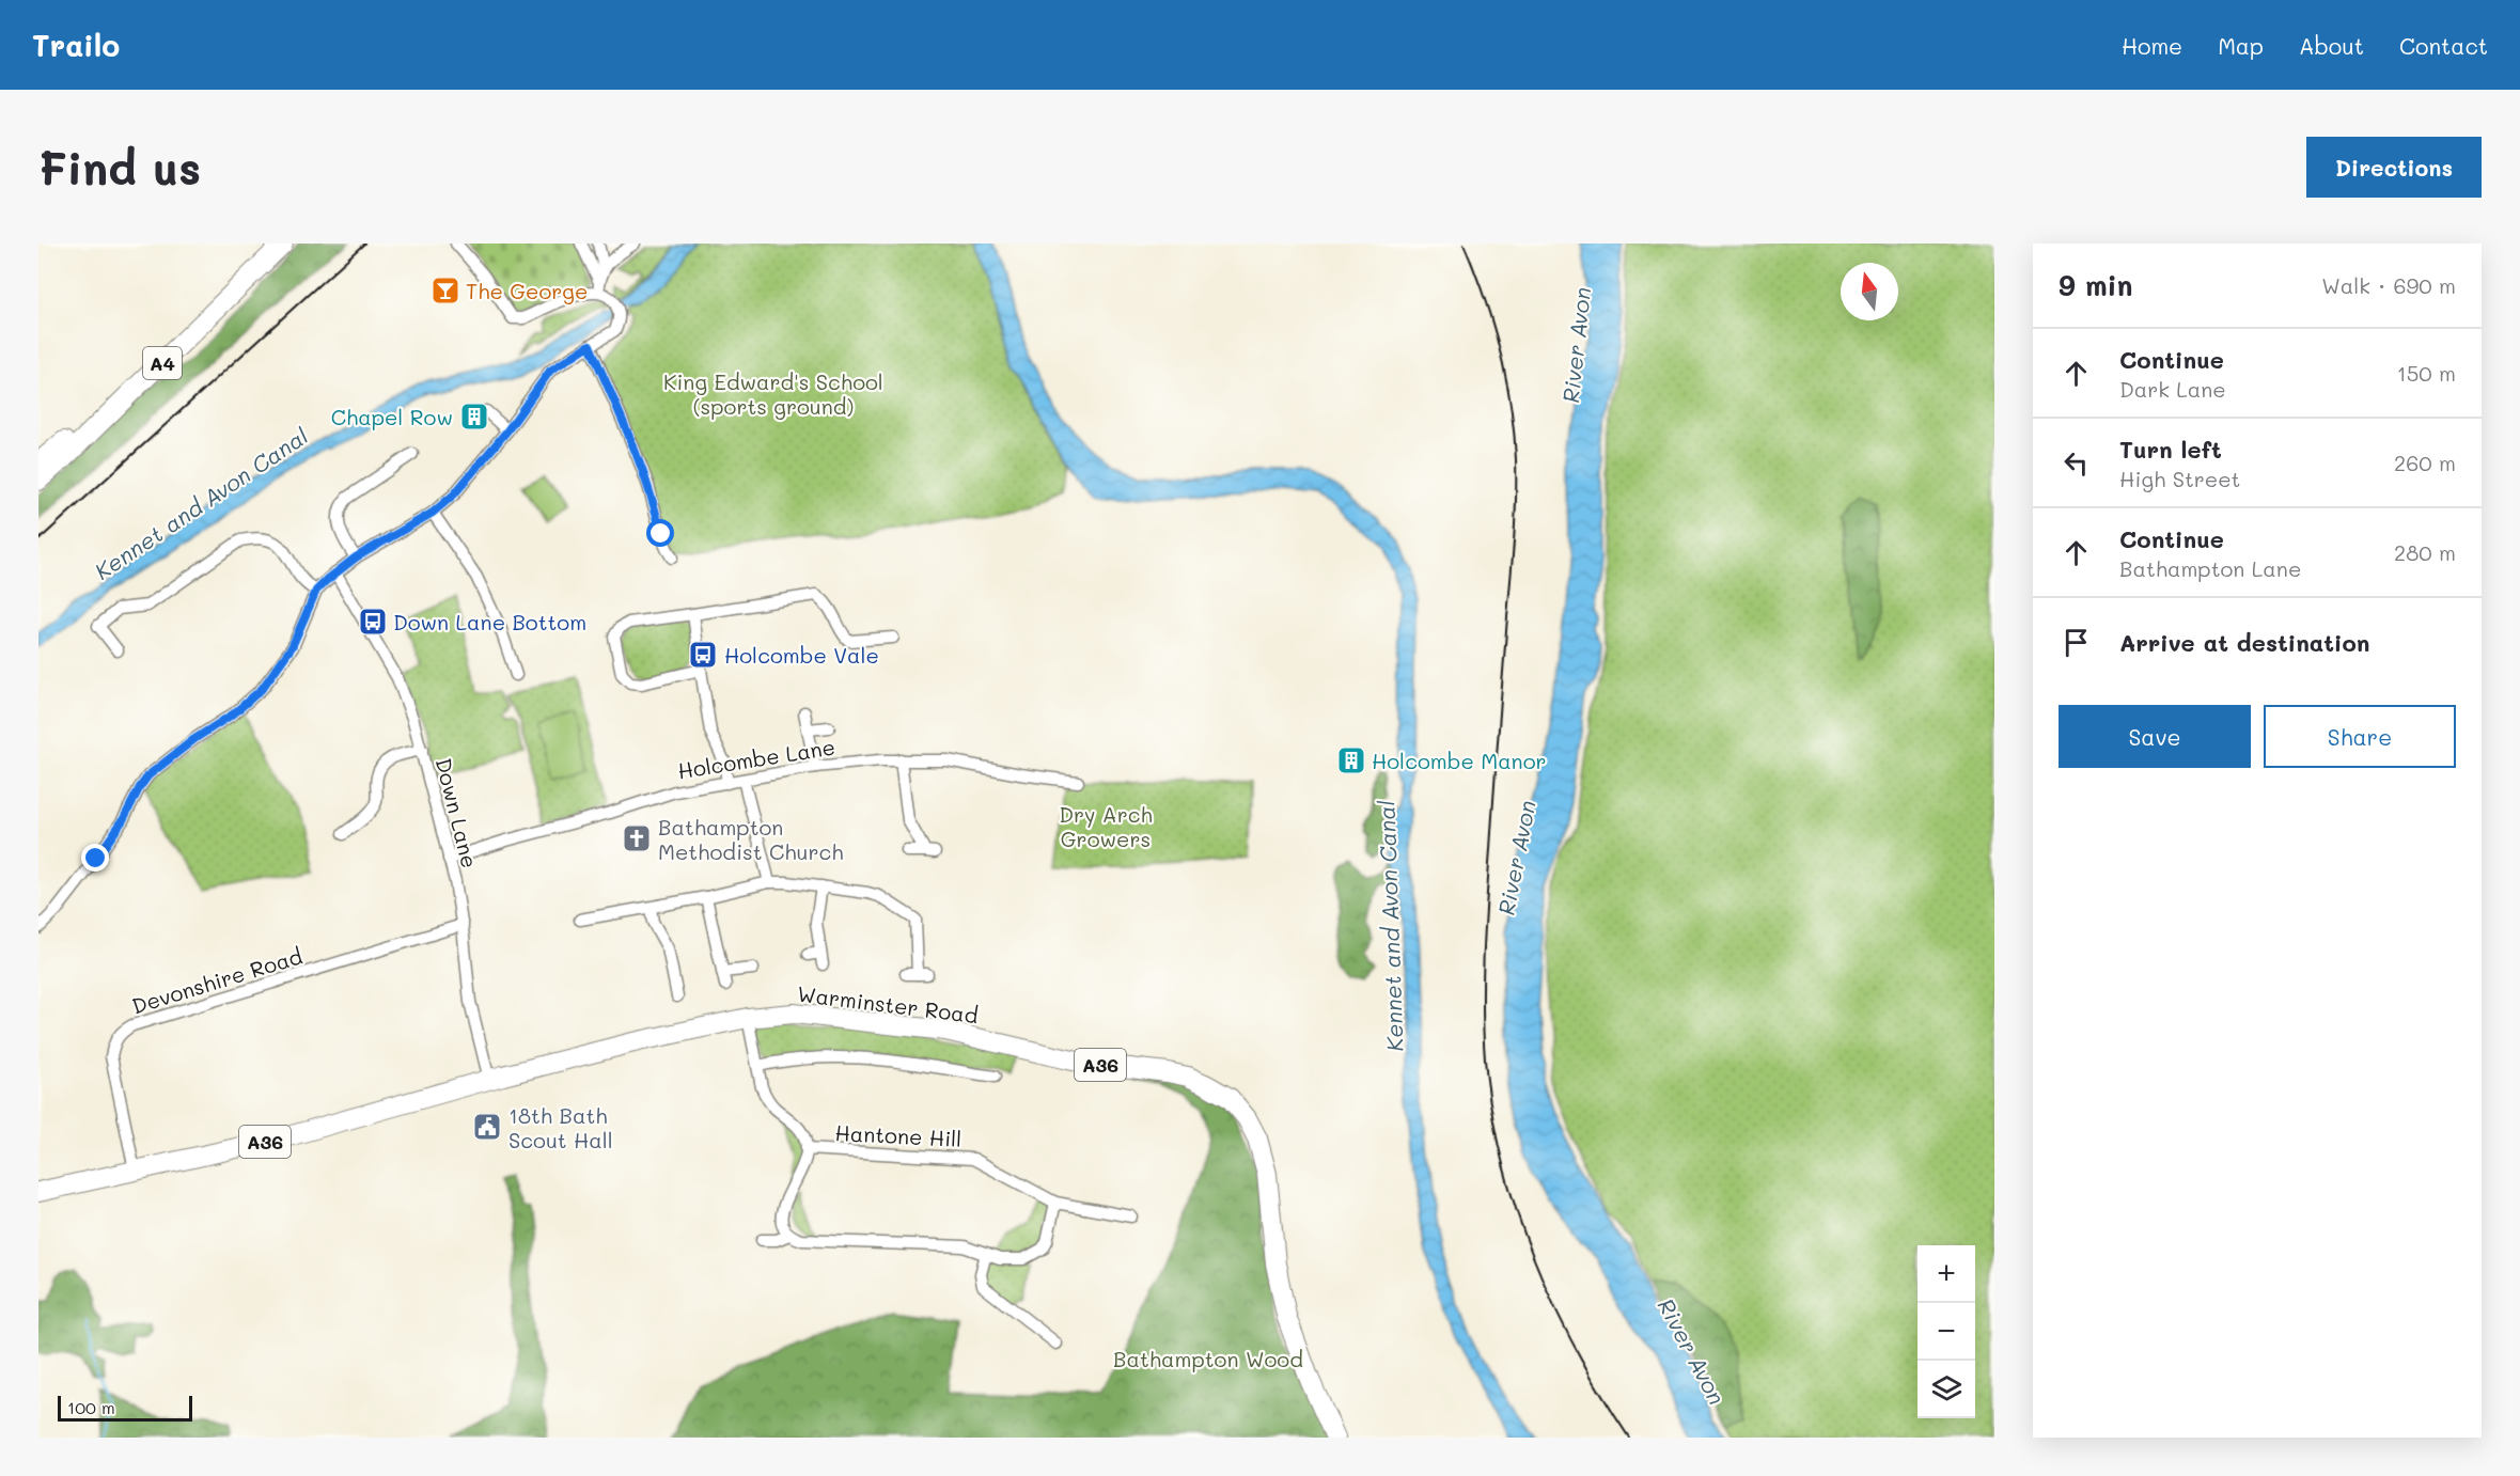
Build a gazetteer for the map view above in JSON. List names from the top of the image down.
{
  "streets": {
    "highway": ["A4", "Warminster Road", "A36"],
    "street": [
      "Holcombe Lane",
      "Down Lane",
      "Devonshire Road",
      "Hantone Hill"
    ]
  },
  "crossings": [
    ["Holcombe Lane", "Down Lane"],
    ["Down Lane", "Devonshire Road"],
    ["Down Lane", "Warminster Road"],
    ["Devonshire Road", "Warminster Road"],
    ["Warminster Road", "Hantone Hill"]
  ],
  "water": ["River Avon", "Kennet and Avon Canal"],
  "parks": ["King Edward's School (sports ground)", "Dry Arch Growers", "Bathampton Wood"],
  "places": {
    "bar": ["The George"],
    "building": ["Chapel Row", "Holcombe Manor"],
    "bus stop": ["Down Lane Bottom", "Holcombe Vale"],
    "church": ["Bathampton Methodist Church"],
    "public building": ["18th Bath Scout Hall"]
  },
  "scale_bar": "100 m",
  "north": "top",
  "page": {
    "header": "Trailo",
    "nav": [
      "Home",
      "Map",
      "About",
      "Contact"
    ],
    "buttons": [
      "Directions",
      ["Save", "Share"]
    ],
    "title": "Find us",
    "heading": ["9 min", "Walk · 690 m"],
    "list": [
      ["Continue", "Dark Lane", "150 m"],
      ["Turn left", "High Street", "260 m"],
      ["Continue", "Bathampton Lane", "280 m"],
      "Arrive at destination"
    ],
    "map_buttons": ["+", "−"],
    "scale": "100 m"
  }
}
